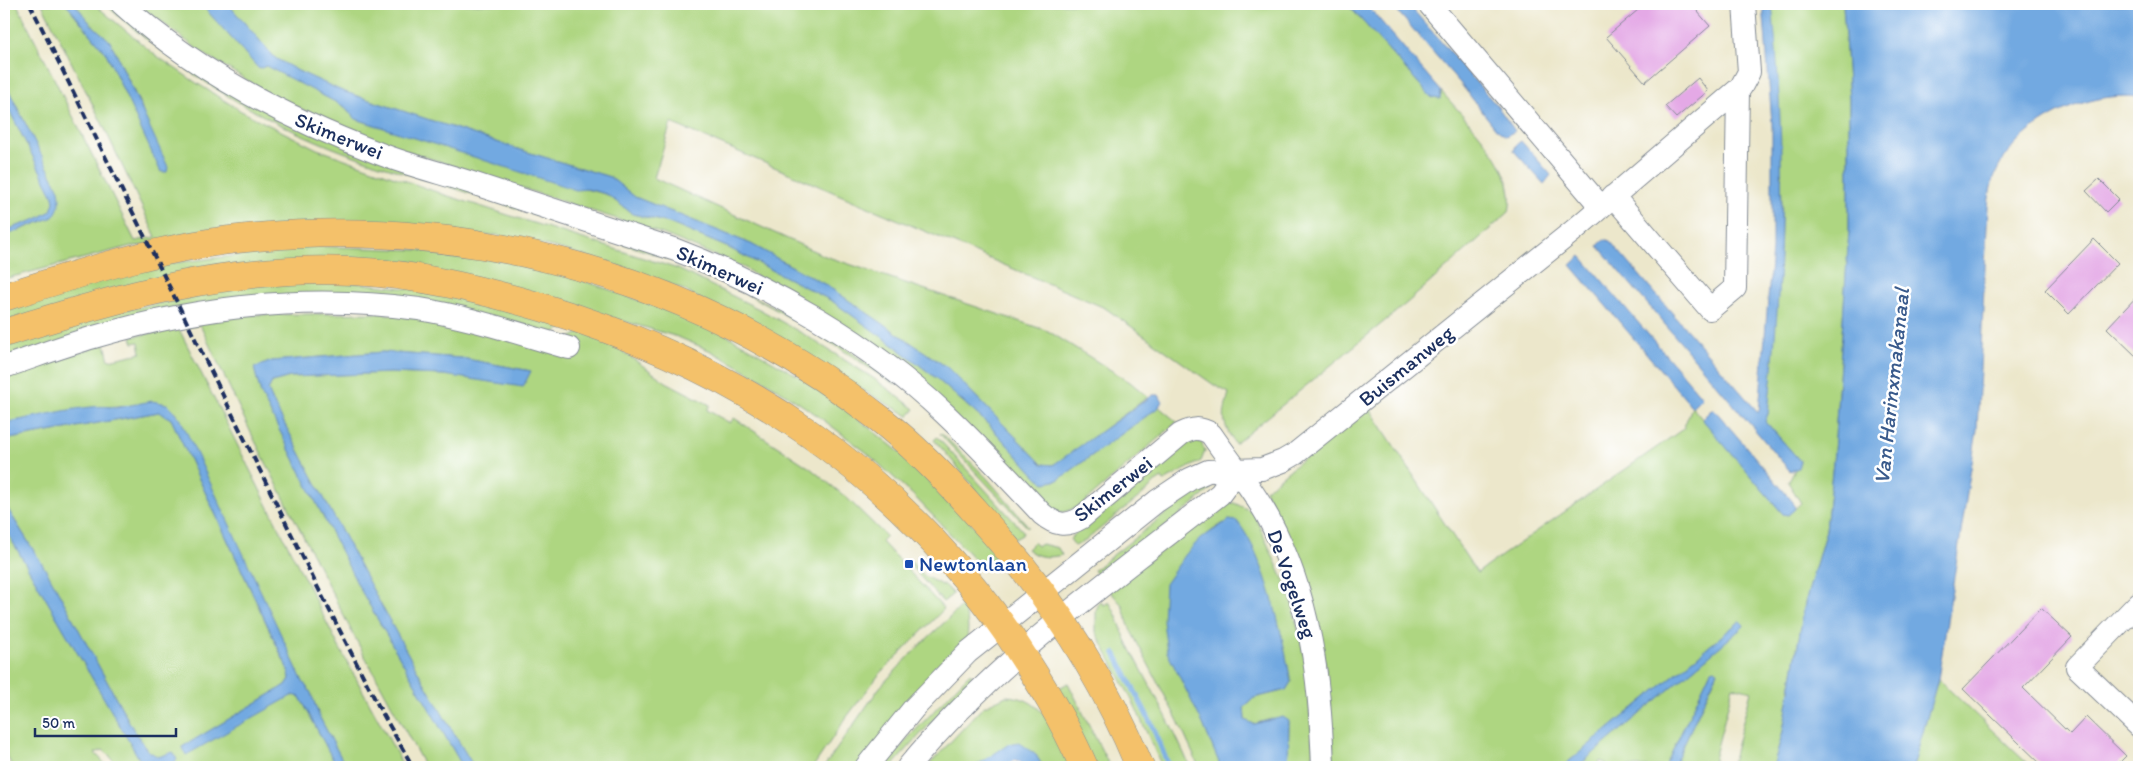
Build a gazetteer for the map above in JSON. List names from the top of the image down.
{
  "streets": {
    "street": ["Skimerwei", "Buismanweg", "De Vogelweg"]
  },
  "crossings": [
    ["Skimerwei", "Buismanweg"],
    ["Skimerwei", "De Vogelweg"],
    ["Buismanweg", "De Vogelweg"]
  ],
  "water": ["Van Harinxmakanaal"],
  "places": {
    "transit": ["Newtonlaan"]
  },
  "scale_bar": "50 m"
}
